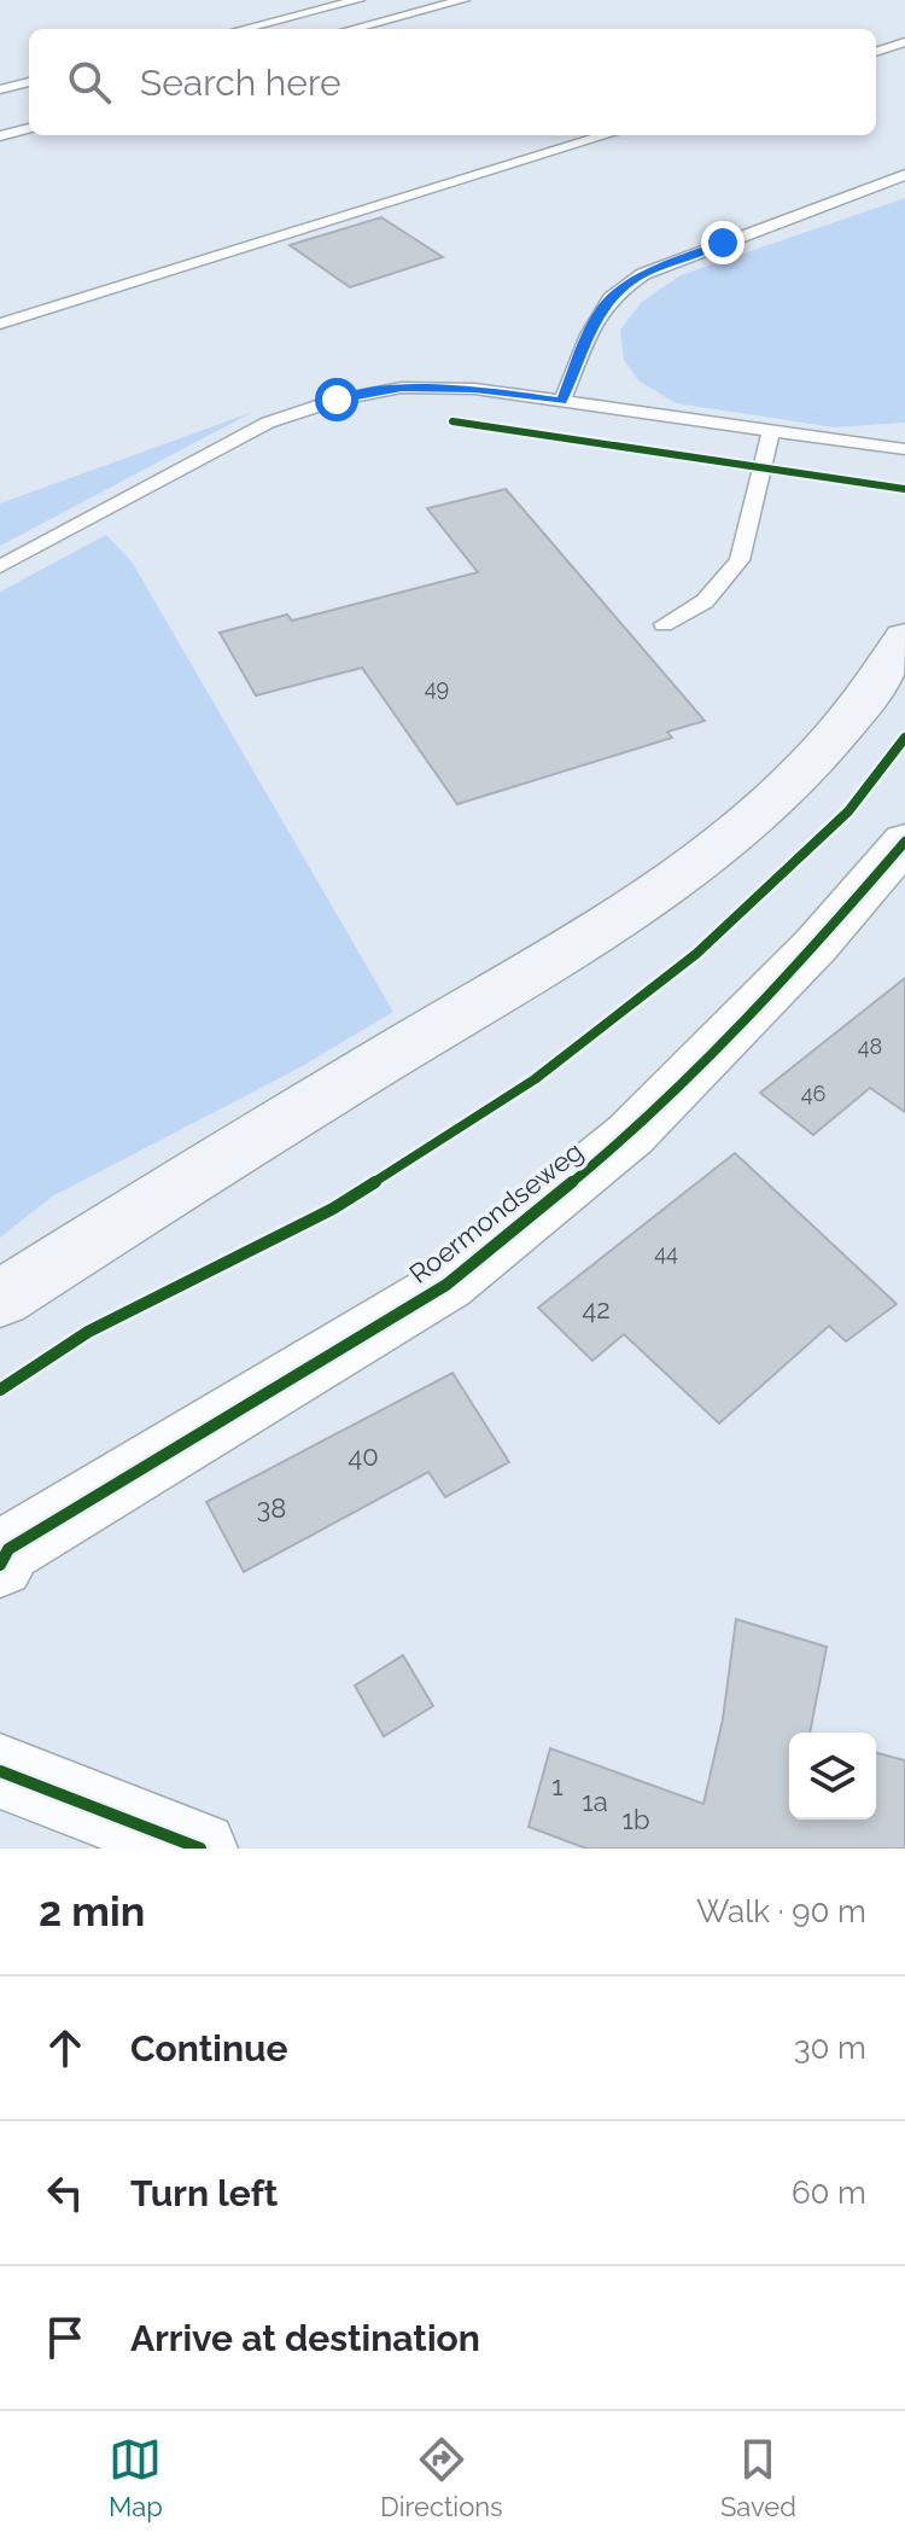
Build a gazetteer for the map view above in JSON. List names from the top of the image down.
{
  "streets": {
    "street": ["Roermondseweg"]
  },
  "house_numbers": [
    "49",
    "48",
    "46",
    "44",
    "42",
    "40",
    "38",
    "1",
    "1a",
    "1b"
  ],
  "page": {
    "search": "Search here",
    "heading": ["2 min", "Walk · 90 m"],
    "list": [
      ["Continue", "30 m"],
      ["Turn left", "60 m"],
      "Arrive at destination"
    ],
    "nav": ["Map", "Directions", "Saved"]
  }
}
